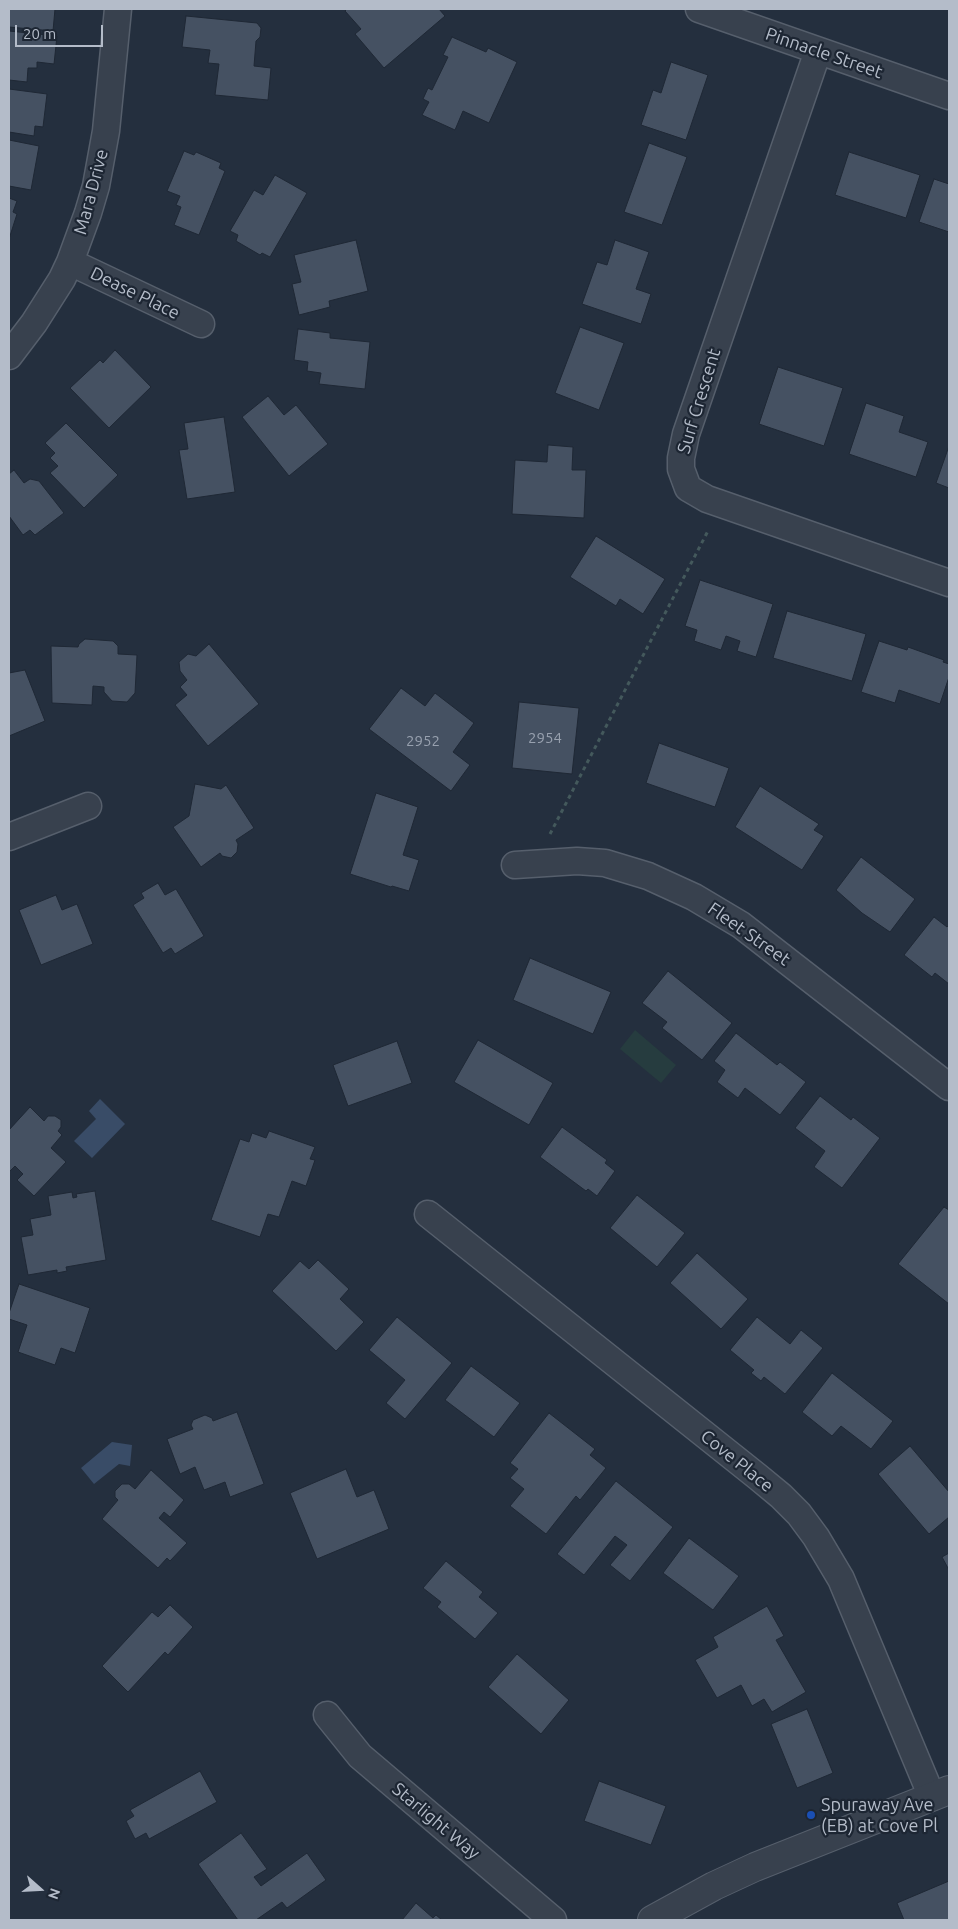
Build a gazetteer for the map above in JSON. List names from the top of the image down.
{
  "streets": {
    "street": [
      "Pinnacle Street",
      "Mara Drive",
      "Dease Place",
      "Surf Crescent",
      "Fleet Street",
      "Cove Place",
      "Starlight Way"
    ]
  },
  "crossings": [
    ["Pinnacle Street", "Surf Crescent"],
    ["Mara Drive", "Dease Place"]
  ],
  "places": ["Spuraway Ave (EB) at Cove Pl"],
  "house_numbers": ["2954", "2952"],
  "scale_bar": "20 m",
  "north": "right"
}
